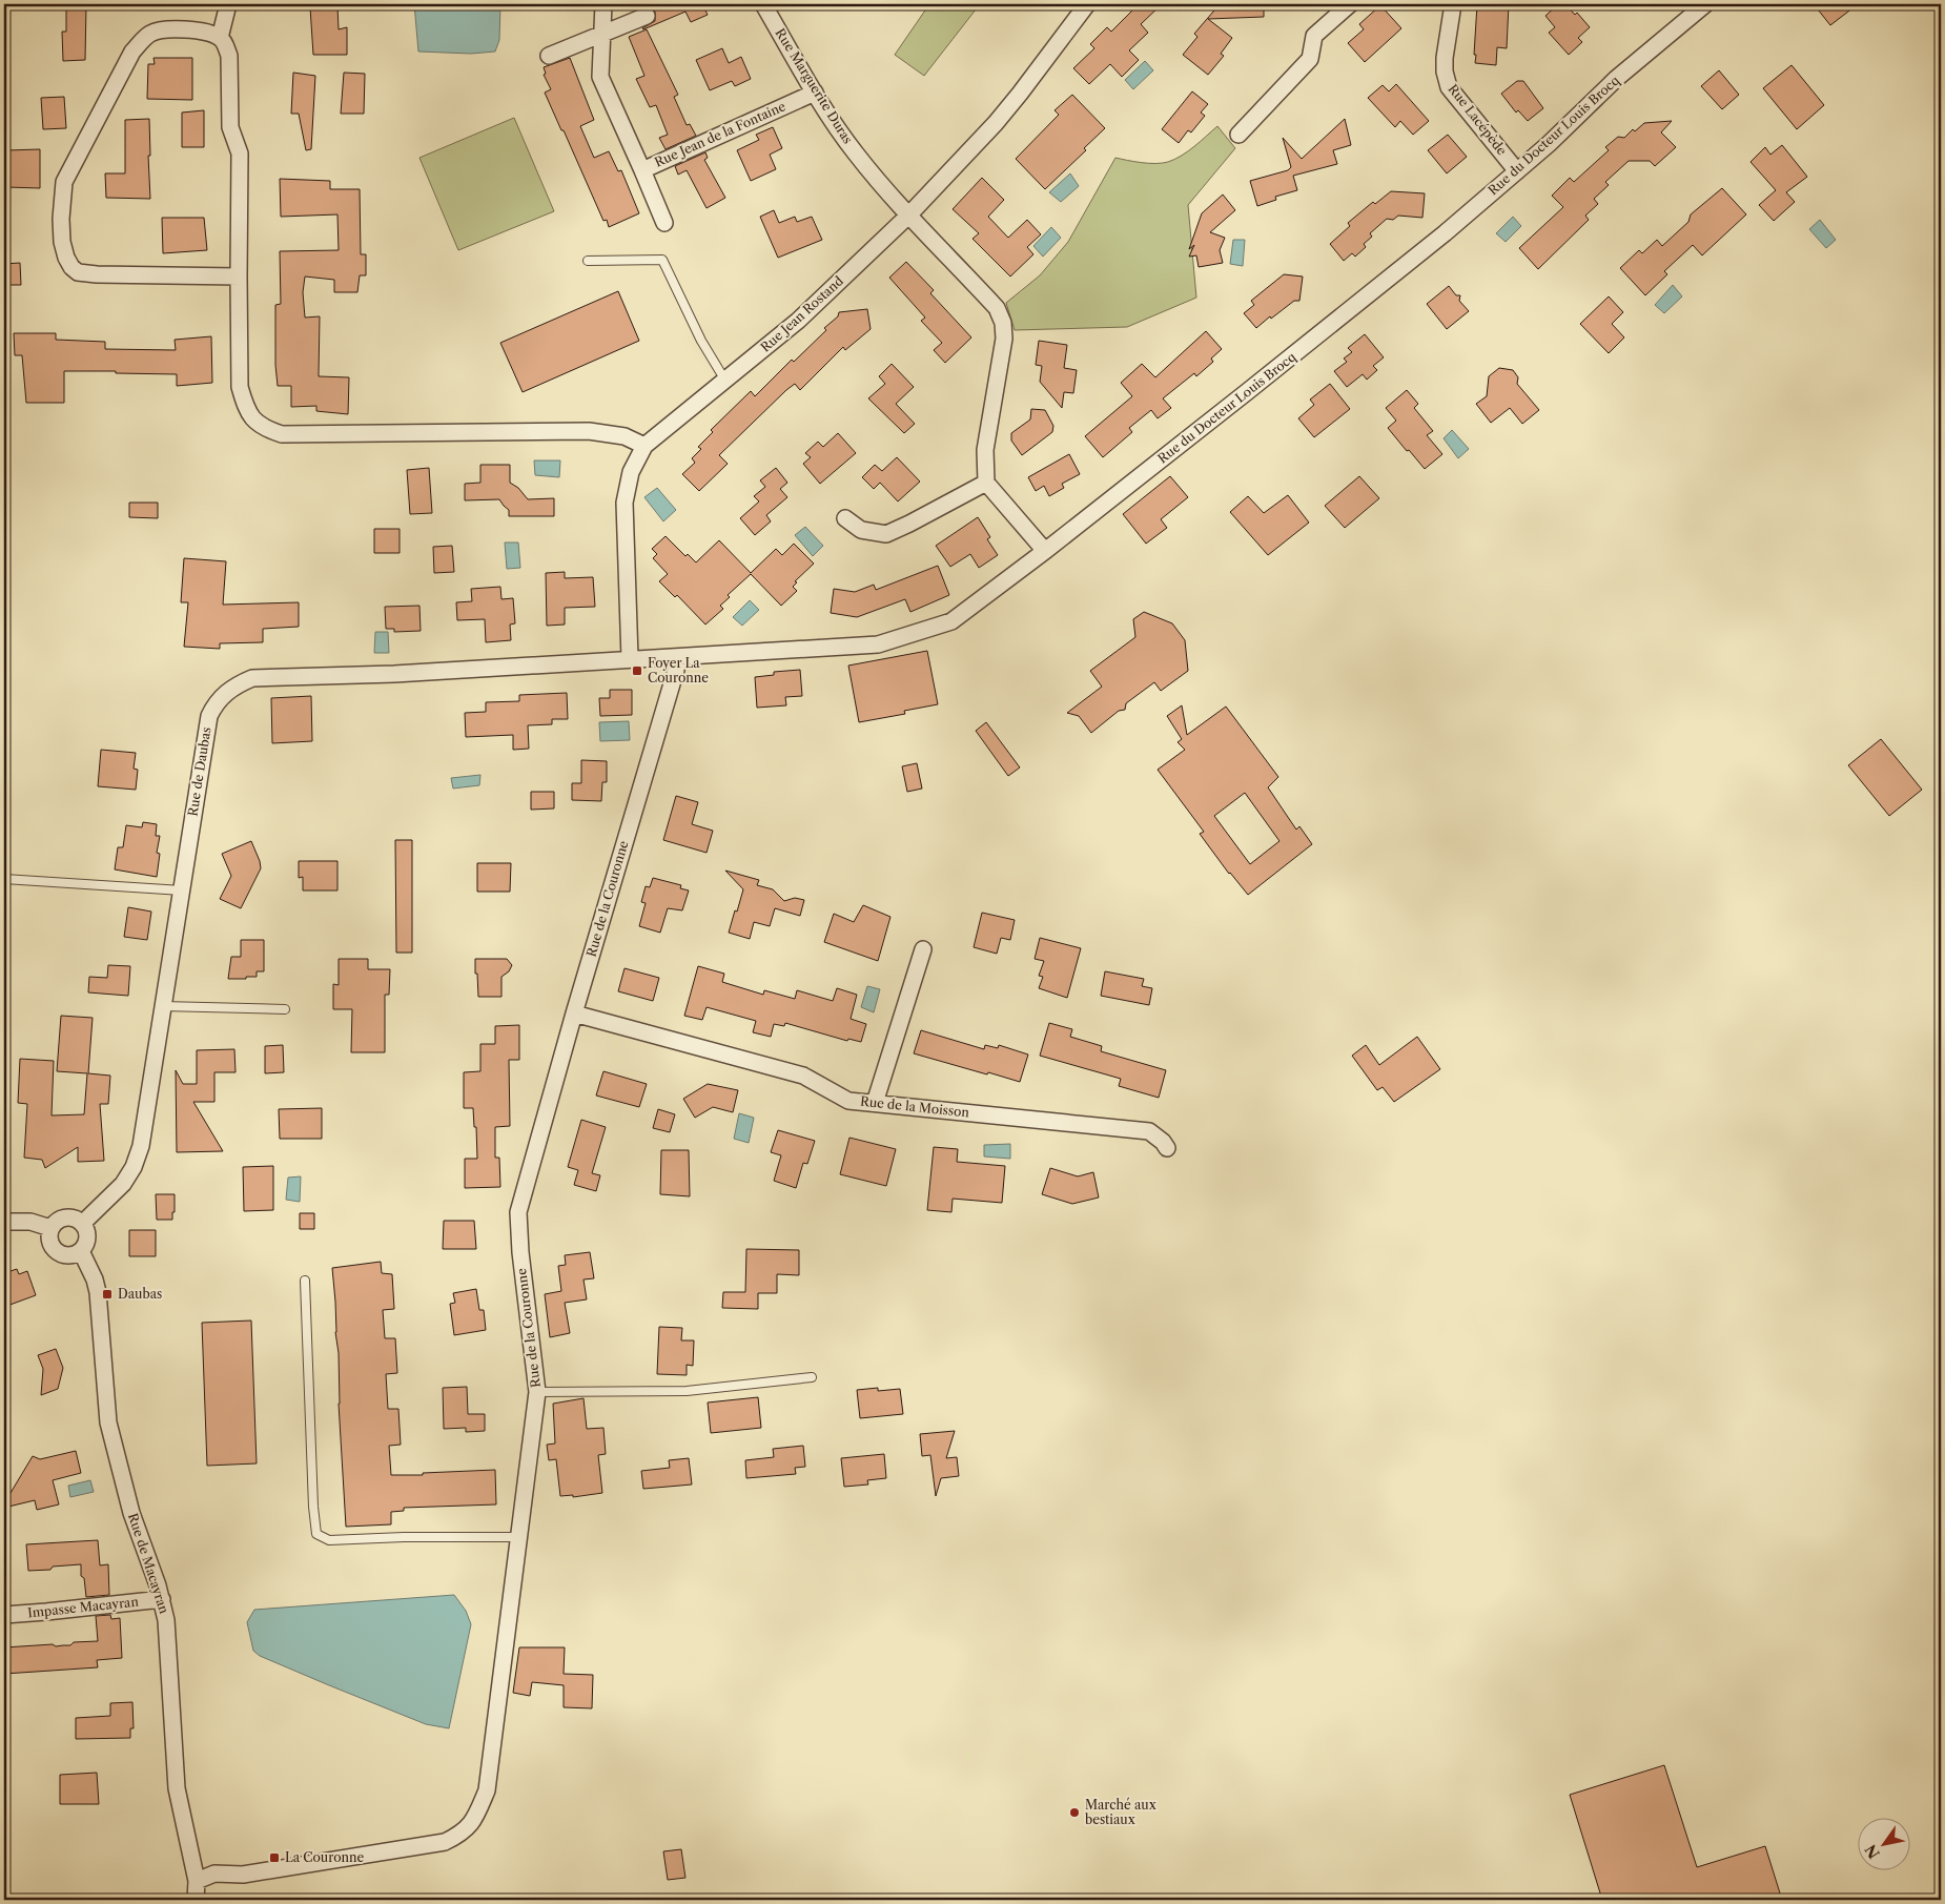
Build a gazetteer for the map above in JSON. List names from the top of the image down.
{
  "streets": {
    "street": [
      "Rue Marguerite Duras",
      "Rue Lacépède",
      "Rue Jean de la Fontaine",
      "Rue du Docteur Louis Brocq",
      "Rue Jean Rostand",
      "Rue de Daubas",
      "Rue de la Couronne",
      "Rue de la Moisson",
      "Rue de Macayran",
      "Impasse Macayran"
    ]
  },
  "crossings": [
    ["Rue Marguerite Duras", "Rue Jean de la Fontaine"],
    ["Rue Marguerite Duras", "Rue Jean Rostand"],
    ["Rue Lacépède", "Rue du Docteur Louis Brocq"],
    ["Rue du Docteur Louis Brocq", "Rue de Daubas"],
    ["Rue du Docteur Louis Brocq", "Rue de la Couronne"],
    ["Rue Jean Rostand", "Rue de Daubas"],
    ["Rue de Daubas", "Rue de la Couronne"],
    ["Rue de Daubas", "Rue de Macayran"],
    ["Rue de la Couronne", "Rue de la Moisson"],
    ["Rue de la Couronne", "Rue de Macayran"],
    ["Rue de Macayran", "Impasse Macayran"]
  ],
  "places": {
    "transit": ["Foyer La Couronne", "Daubas", "La Couronne"],
    "other": ["Marché aux bestiaux"]
  },
  "north": "bottom left"
}
